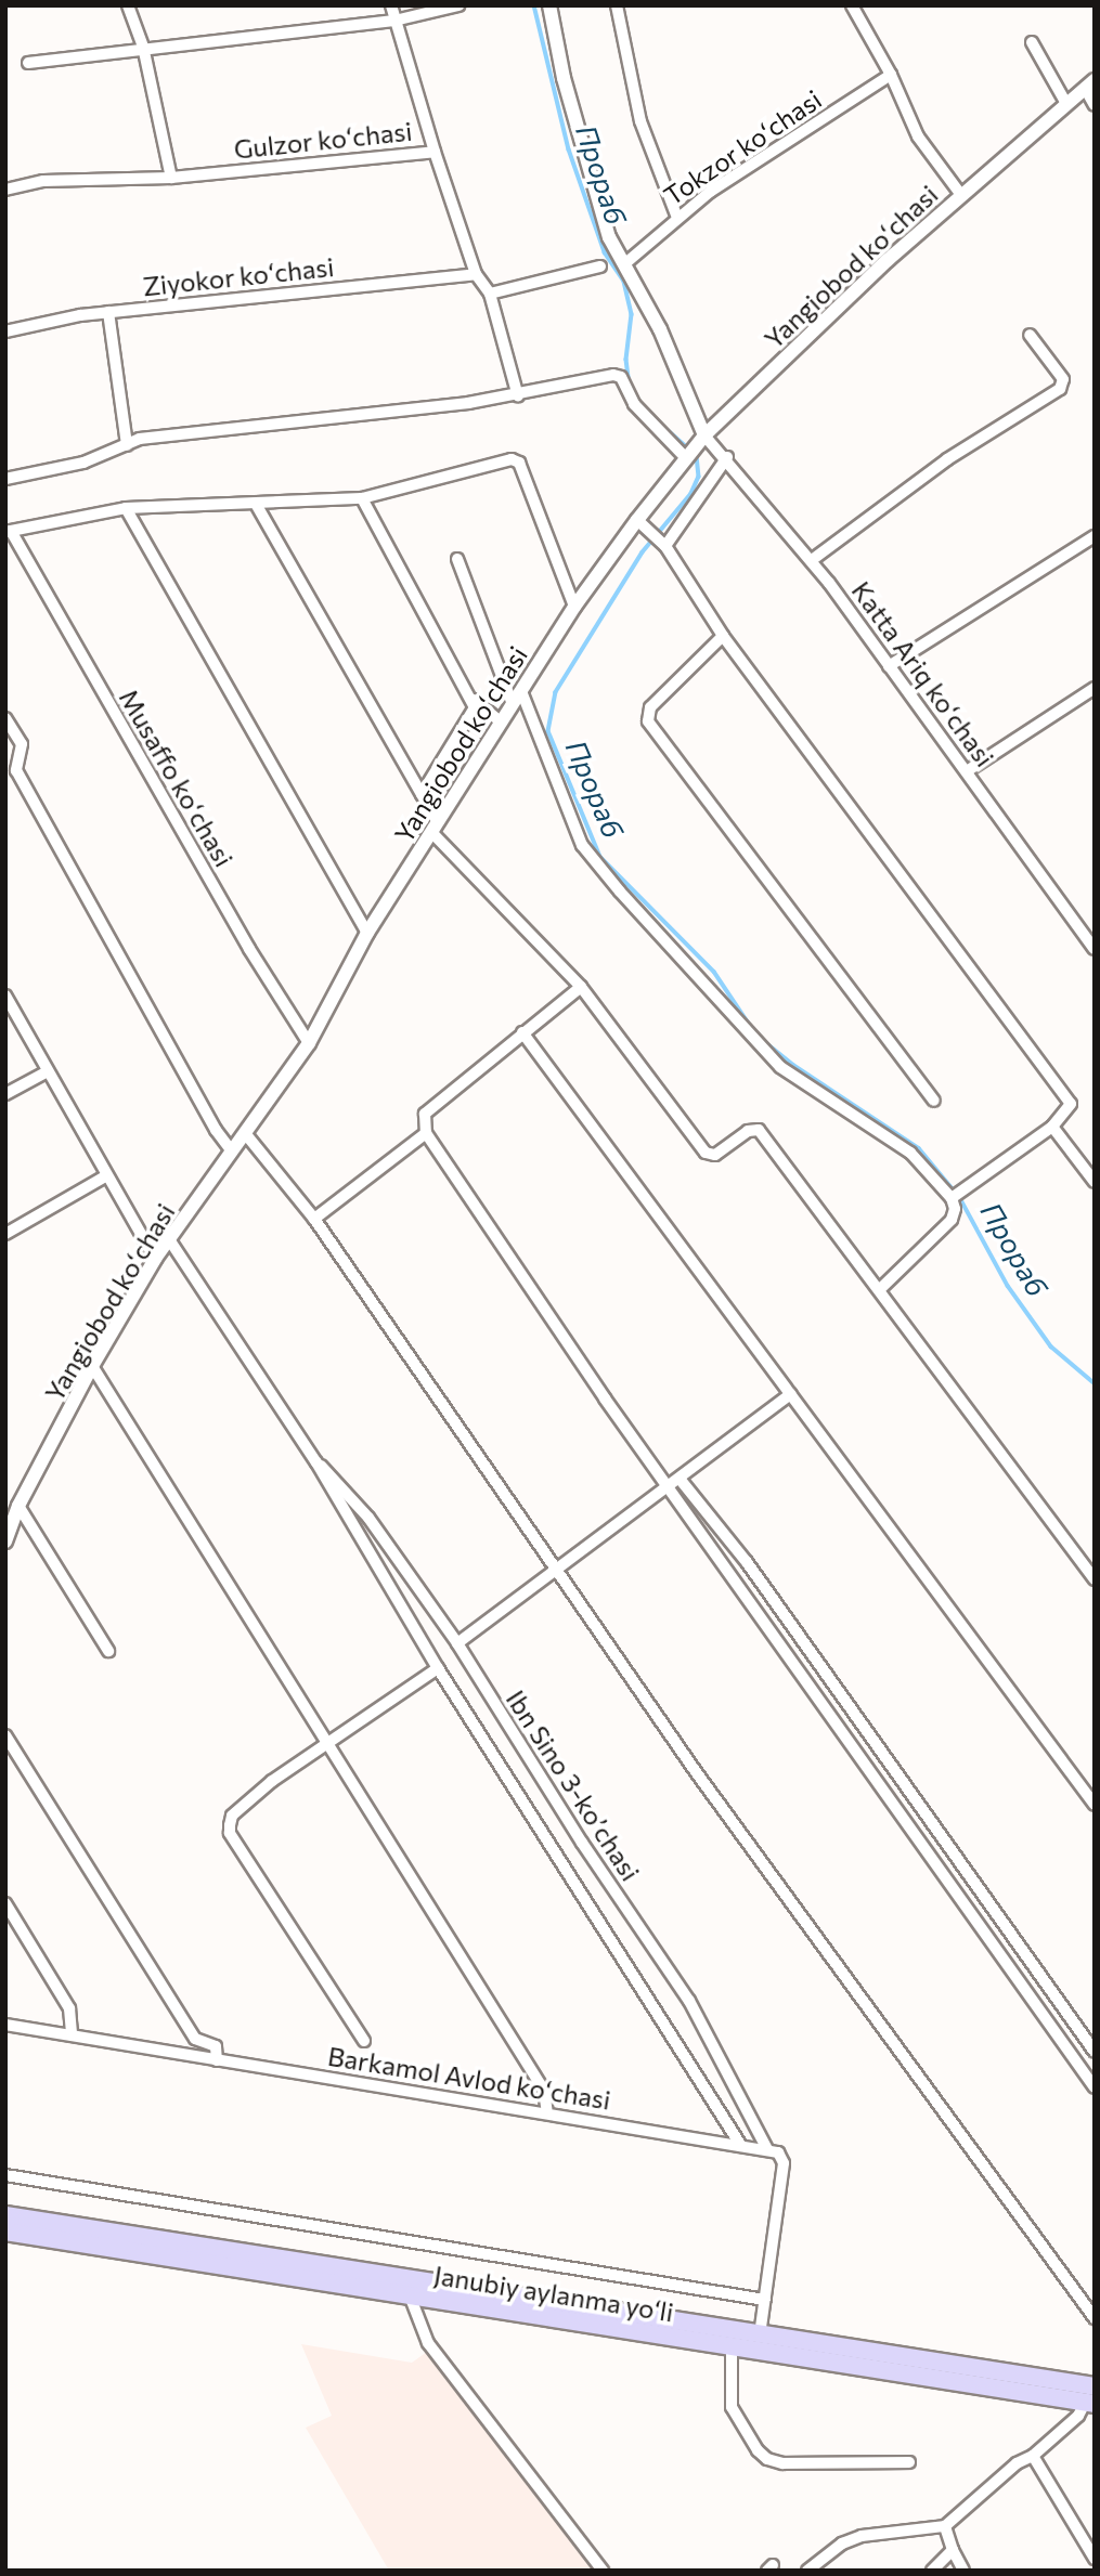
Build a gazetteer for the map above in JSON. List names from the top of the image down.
{
  "streets": {
    "highway": ["Janubiy aylanma yoʻli"],
    "street": [
      "Gulzor koʻchasi",
      "Tokzor koʻchasi",
      "Yangiobod koʻchasi",
      "Ziyokor koʻchasi",
      "Katta Ariq koʻchasi",
      "Musaffo koʻchasi",
      "Ibn Sino 3-koʼchasi",
      "Barkamol Avlod koʻchasi"
    ]
  },
  "crossings": [
    ["Yangiobod koʻchasi", "Katta Ariq koʻchasi"],
    ["Yangiobod koʻchasi", "Musaffo koʻchasi"],
    ["Yangiobod koʻchasi", "Ibn Sino 3-koʼchasi"],
    ["Ibn Sino 3-koʼchasi", "Barkamol Avlod koʻchasi"]
  ],
  "water": ["Прораб"]
}
